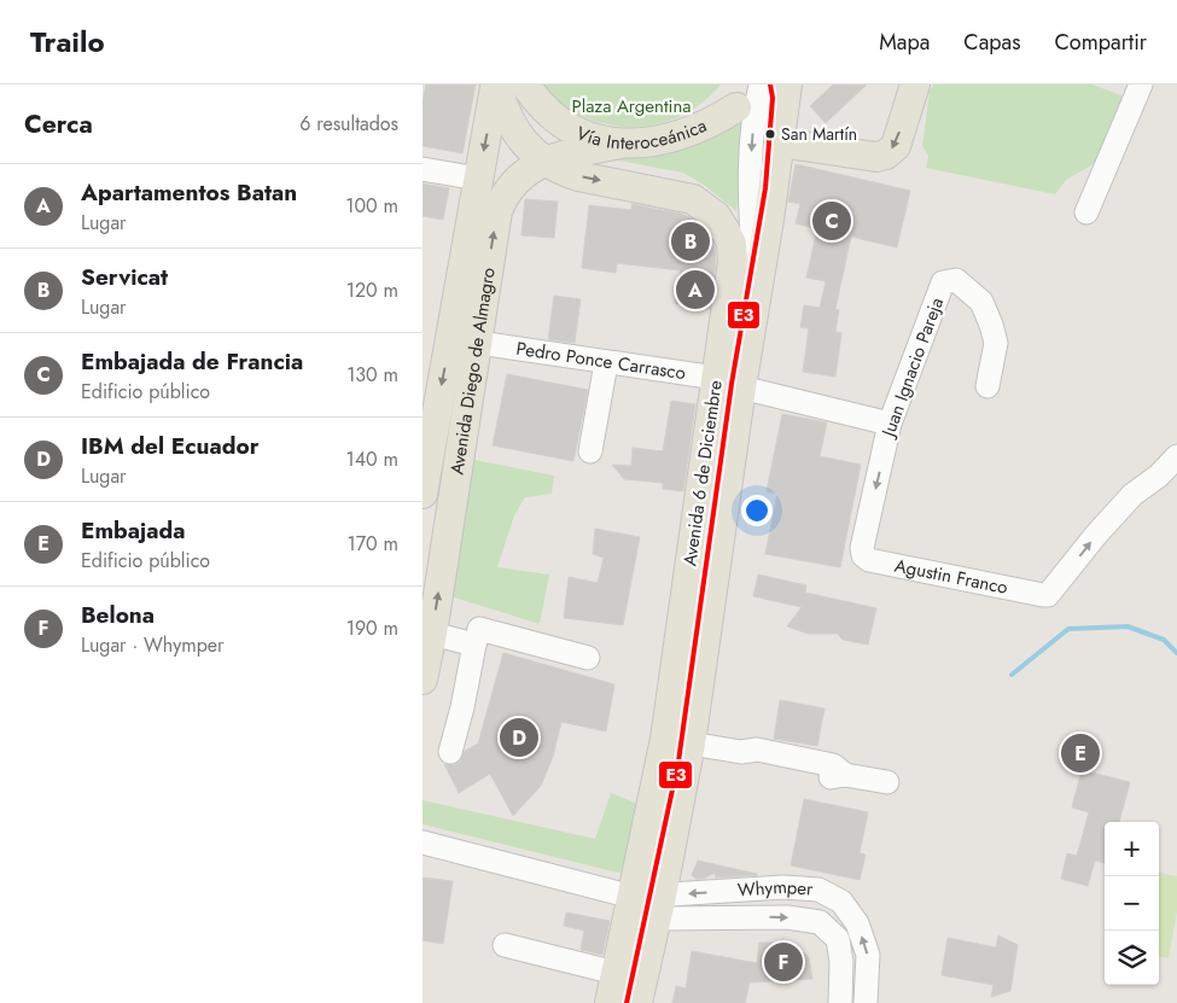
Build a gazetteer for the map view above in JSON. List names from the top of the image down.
{
  "streets": {
    "main road": ["Vía Interoceánica", "Avenida Diego de Almagro", "Avenida 6 de Diciembre"],
    "street": [
      "Pedro Ponce Carrasco",
      "Juan Ignacio Pareja",
      "Agustin Franco",
      "Whymper"
    ]
  },
  "crossings": [
    ["Vía Interoceánica", "Avenida Diego de Almagro"],
    ["Pedro Ponce Carrasco", "Juan Ignacio Pareja"],
    ["Pedro Ponce Carrasco", "Avenida Diego de Almagro"],
    ["Pedro Ponce Carrasco", "Avenida 6 de Diciembre"],
    ["Juan Ignacio Pareja", "Agustin Franco"],
    ["Avenida Diego de Almagro", "Avenida 6 de Diciembre"],
    ["Avenida 6 de Diciembre", "Whymper"]
  ],
  "one_way": ["Agustin Franco"],
  "parks": ["Plaza Argentina"],
  "places": ["San Martín"],
  "lines": ["transit line E3"],
  "page": {
    "header": "Trailo",
    "nav": ["Mapa", "Capas", "Compartir"],
    "heading": ["Cerca", "6 resultados"],
    "list": [
      {
        "mark": "A",
        "name": "Apartamentos Batan",
        "note": "Lugar",
        "value": "100 m"
      },
      {
        "mark": "B",
        "name": "Servicat",
        "note": "Lugar",
        "value": "120 m"
      },
      {
        "mark": "C",
        "name": "Embajada de Francia",
        "note": "Edificio público",
        "value": "130 m"
      },
      {
        "mark": "D",
        "name": "IBM del Ecuador",
        "note": "Lugar",
        "value": "140 m"
      },
      {
        "mark": "E",
        "name": "Embajada",
        "note": "Edificio público",
        "value": "170 m"
      },
      {
        "mark": "F",
        "name": "Belona",
        "note": "Lugar · Whymper",
        "value": "190 m"
      }
    ],
    "pins": [
      "C",
      "B",
      "A",
      "D",
      "E",
      "F"
    ],
    "map_buttons": ["+", "−"]
  }
}
